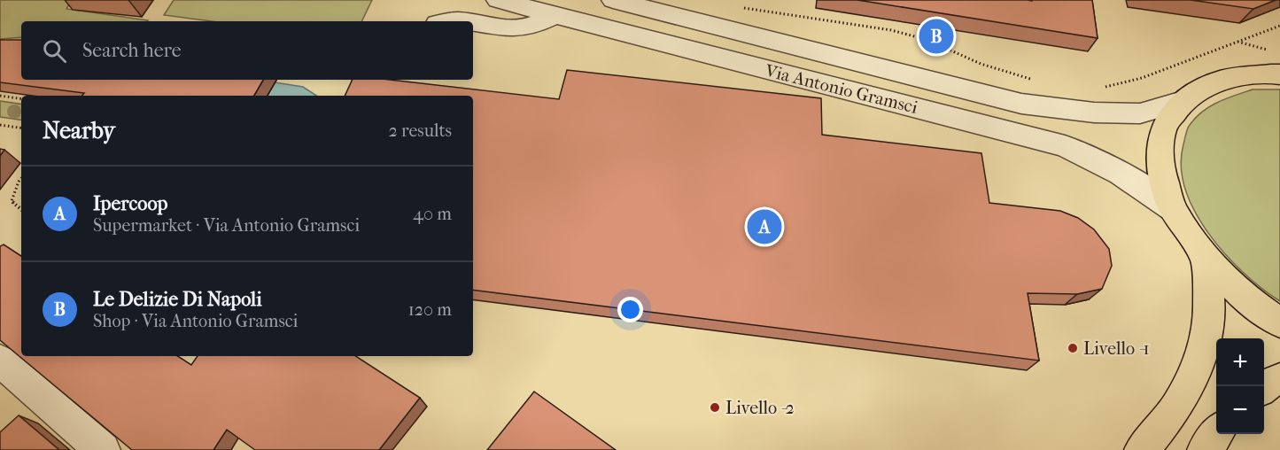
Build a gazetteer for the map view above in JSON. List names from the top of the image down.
{
  "streets": {
    "street": ["Via Antonio Gramsci"]
  },
  "places": ["Livello -1", "Livello -2"],
  "page": {
    "pins": ["B", "A"],
    "search": "Search here",
    "heading": ["Nearby", "2 results"],
    "list": [
      {
        "mark": "A",
        "name": "Ipercoop",
        "note": "Supermarket · Via Antonio Gramsci",
        "value": "40 m"
      },
      {
        "mark": "B",
        "name": "Le Delizie Di Napoli",
        "note": "Shop · Via Antonio Gramsci",
        "value": "120 m"
      }
    ],
    "map_buttons": ["+", "−"]
  }
}
